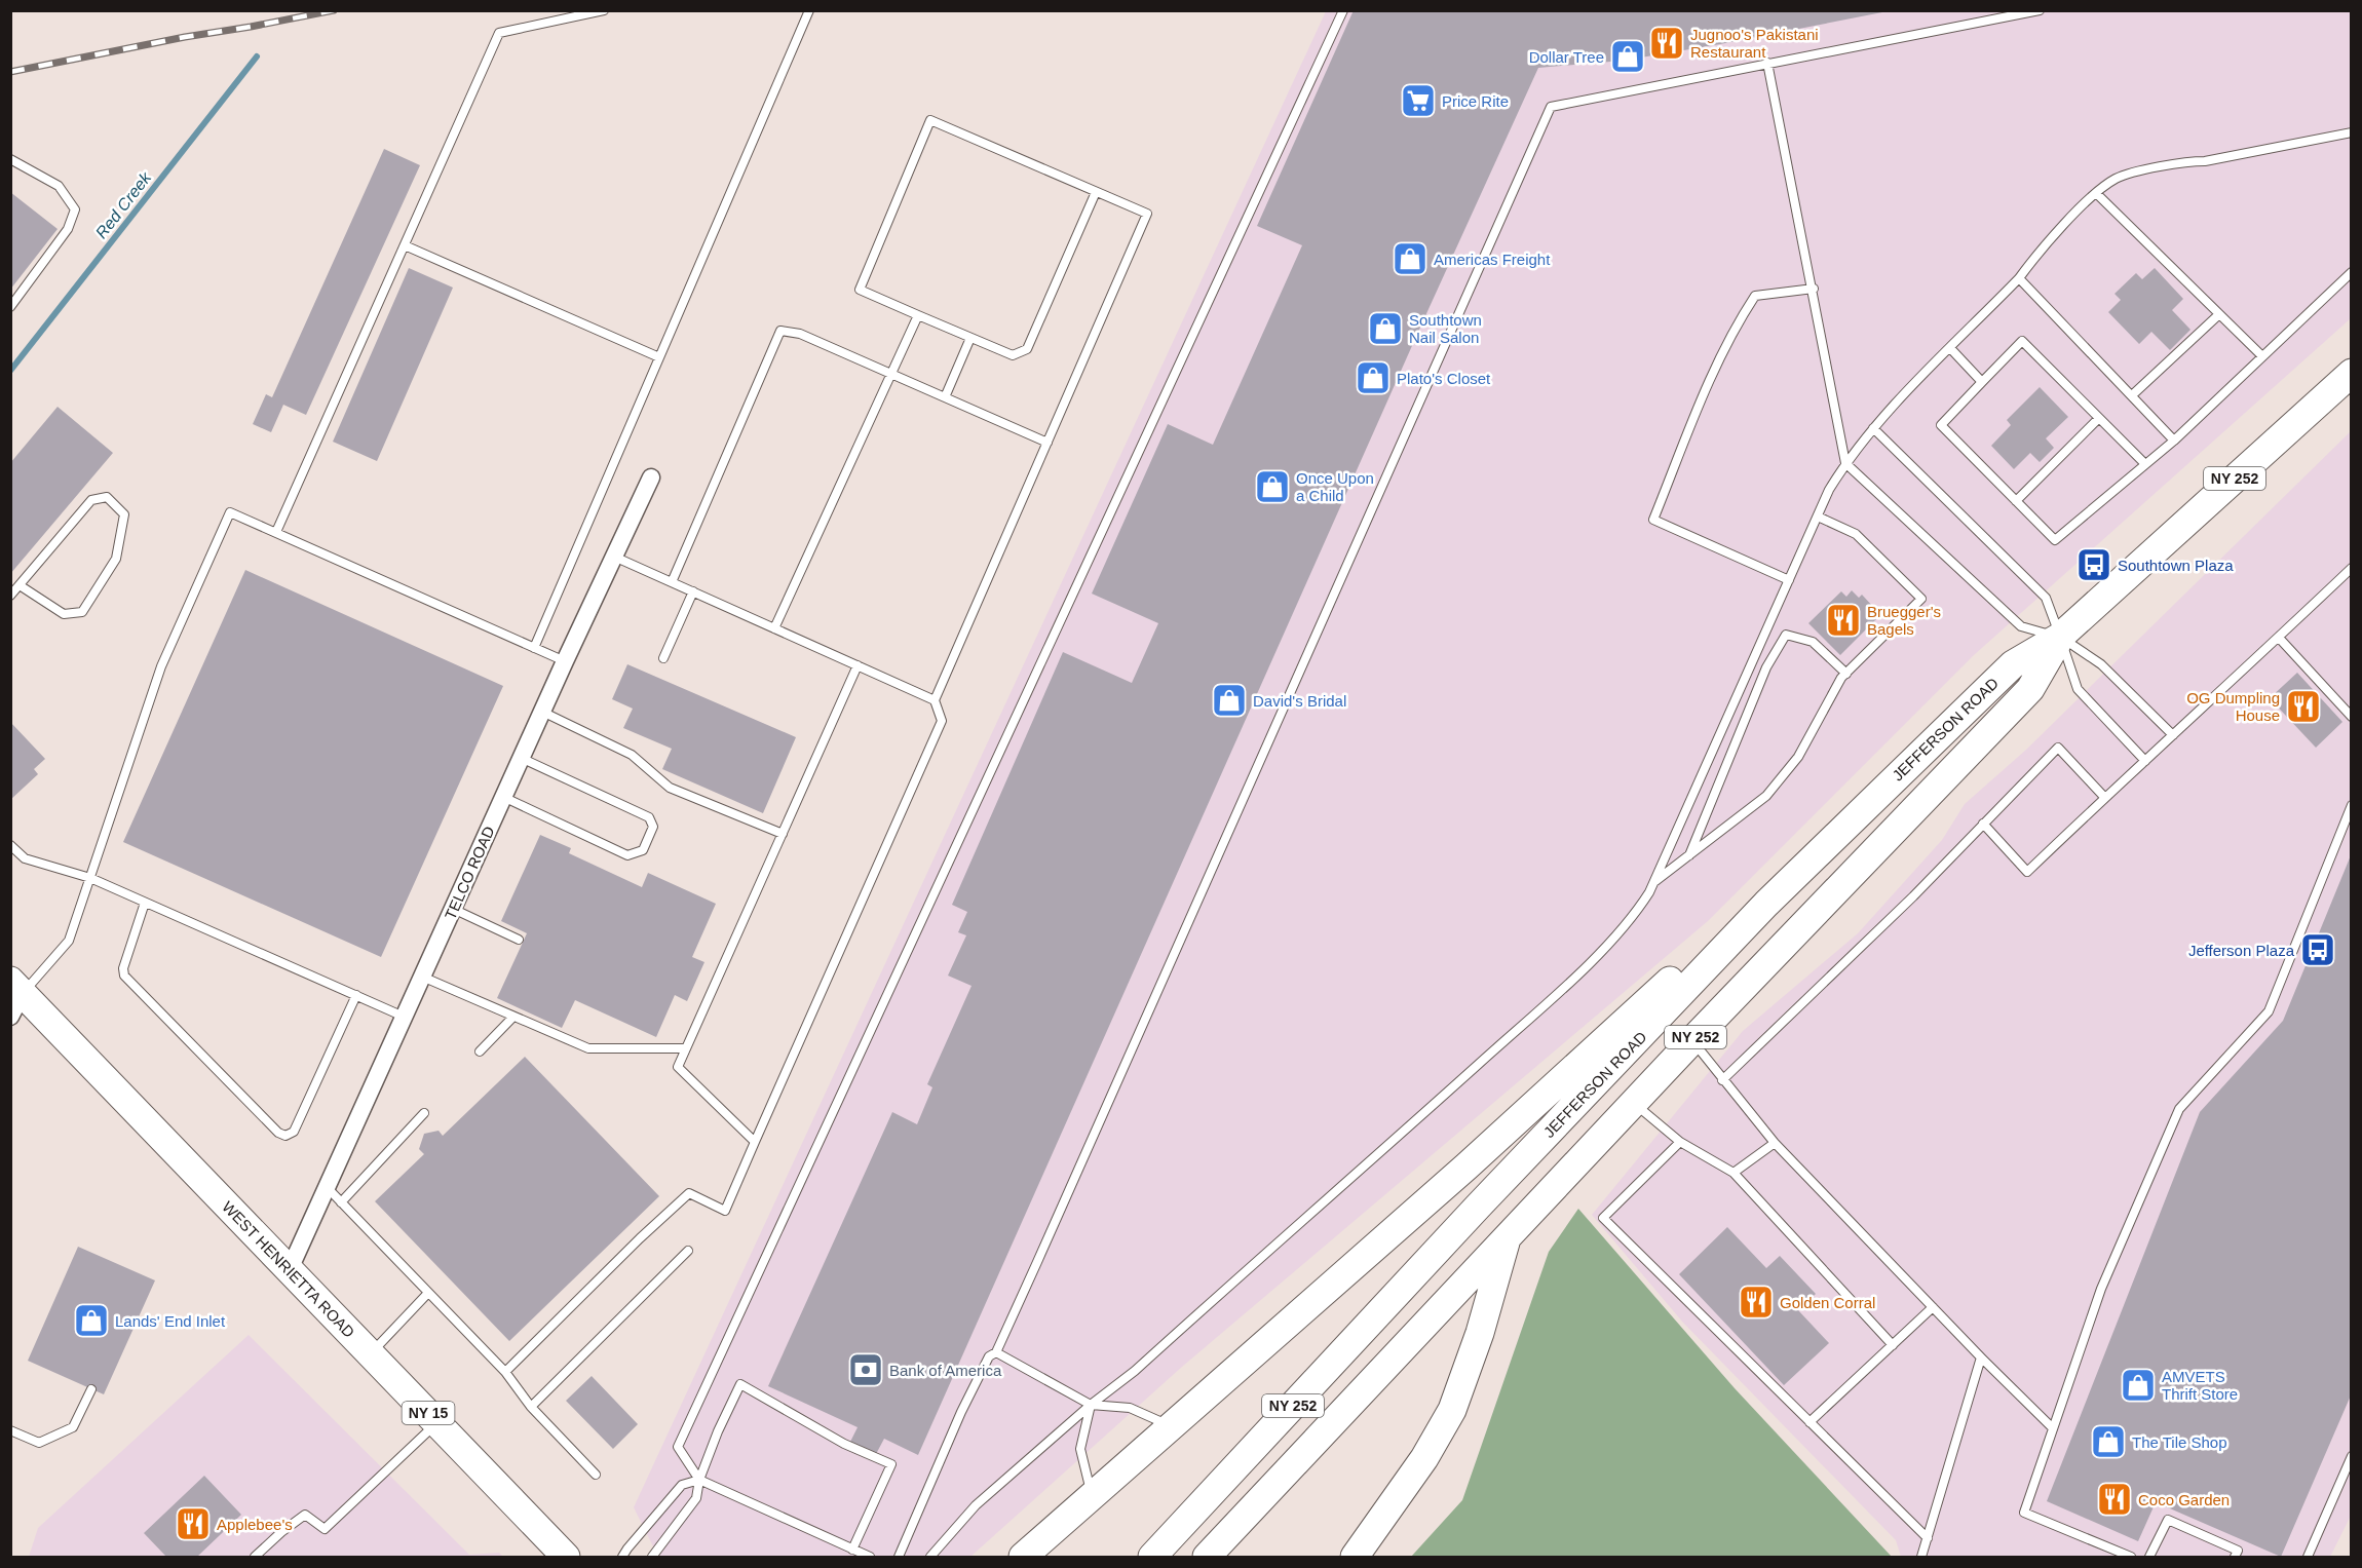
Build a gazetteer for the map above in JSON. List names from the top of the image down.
{
  "streets": {
    "main road": [
      "NY 252",
      "JEFFERSON ROAD",
      "WEST HENRIETTA ROAD",
      "NY 15"
    ],
    "street": ["TELCO ROAD"]
  },
  "crossings": [
    ["TELCO ROAD", "WEST HENRIETTA ROAD"]
  ],
  "water": ["Red Creek"],
  "places": {
    "restaurant": [
      "Jugnoo's Pakistani Restaurant",
      "Bruegger's Bagels",
      "OG Dumpling House",
      "Golden Corral",
      "Coco Garden",
      "Applebee's"
    ],
    "shop": [
      "Dollar Tree",
      "Americas Freight",
      "Southtown Nail Salon",
      "Plato's Closet",
      "Once Upon a Child",
      "David's Bridal",
      "Lands' End Inlet",
      "AMVETS Thrift Store",
      "The Tile Shop"
    ],
    "supermarket": ["Price Rite"],
    "bus stop": ["Southtown Plaza", "Jefferson Plaza"],
    "bank": ["Bank of America"]
  }
}
